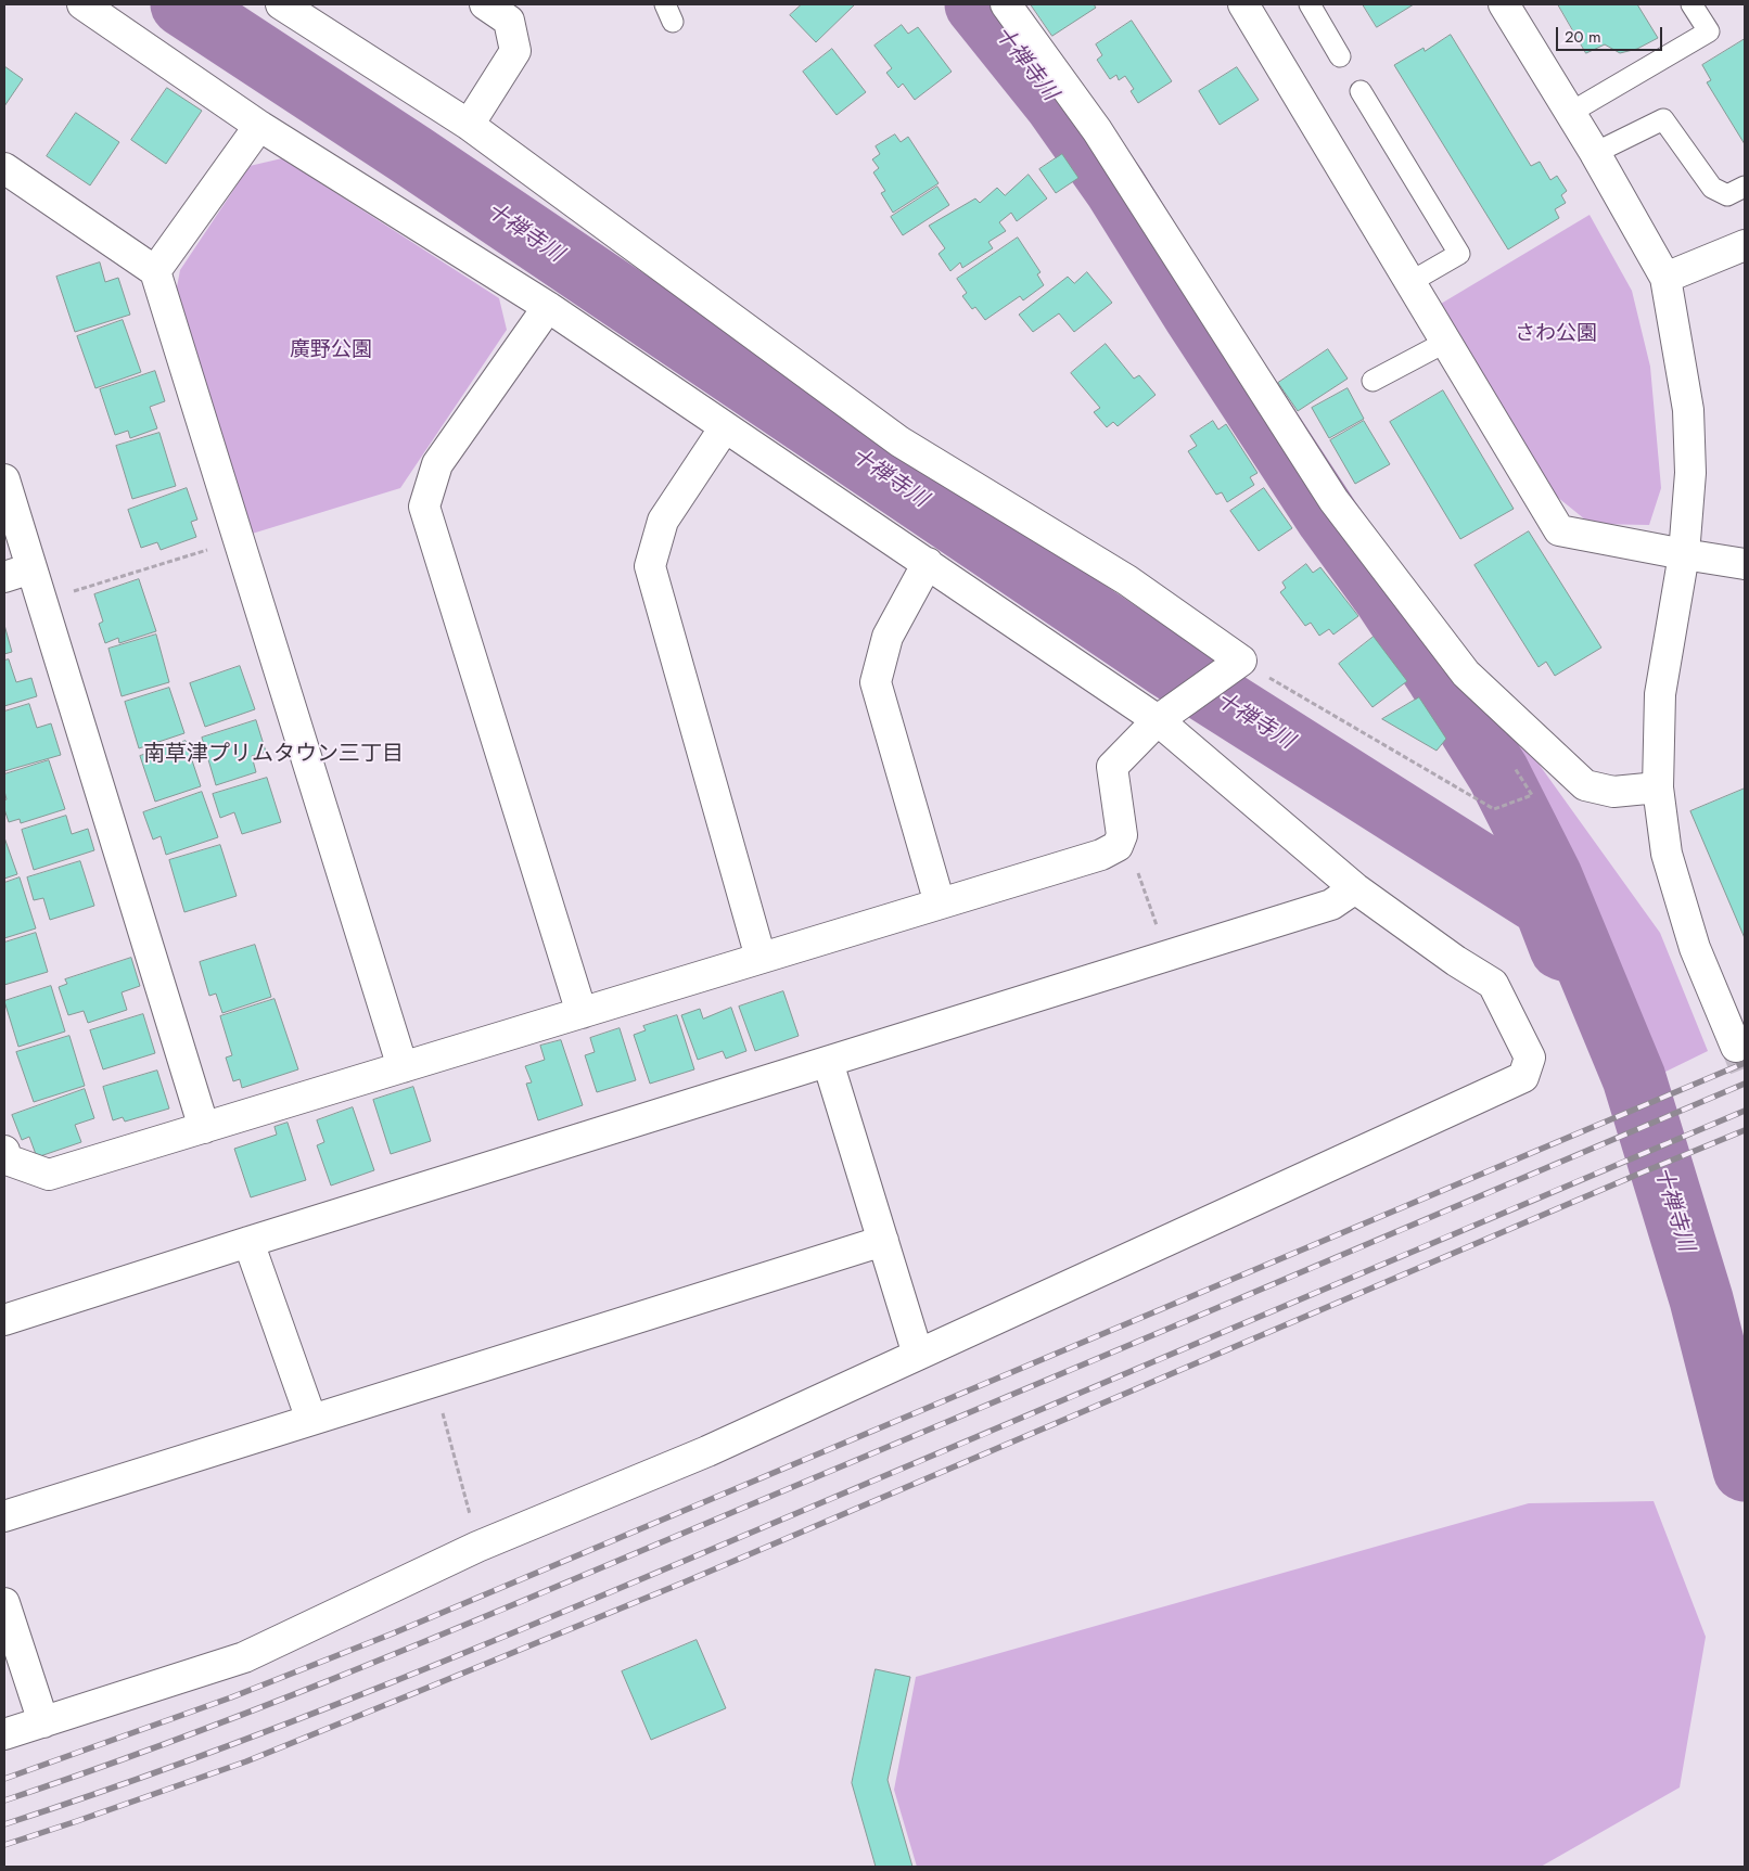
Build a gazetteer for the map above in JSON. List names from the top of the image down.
{
  "districts": ["南草津プリムタウン三丁目"],
  "water": ["十禅寺川"],
  "parks": ["さわ公園", "廣野公園"],
  "scale_bar": "20 m"
}
